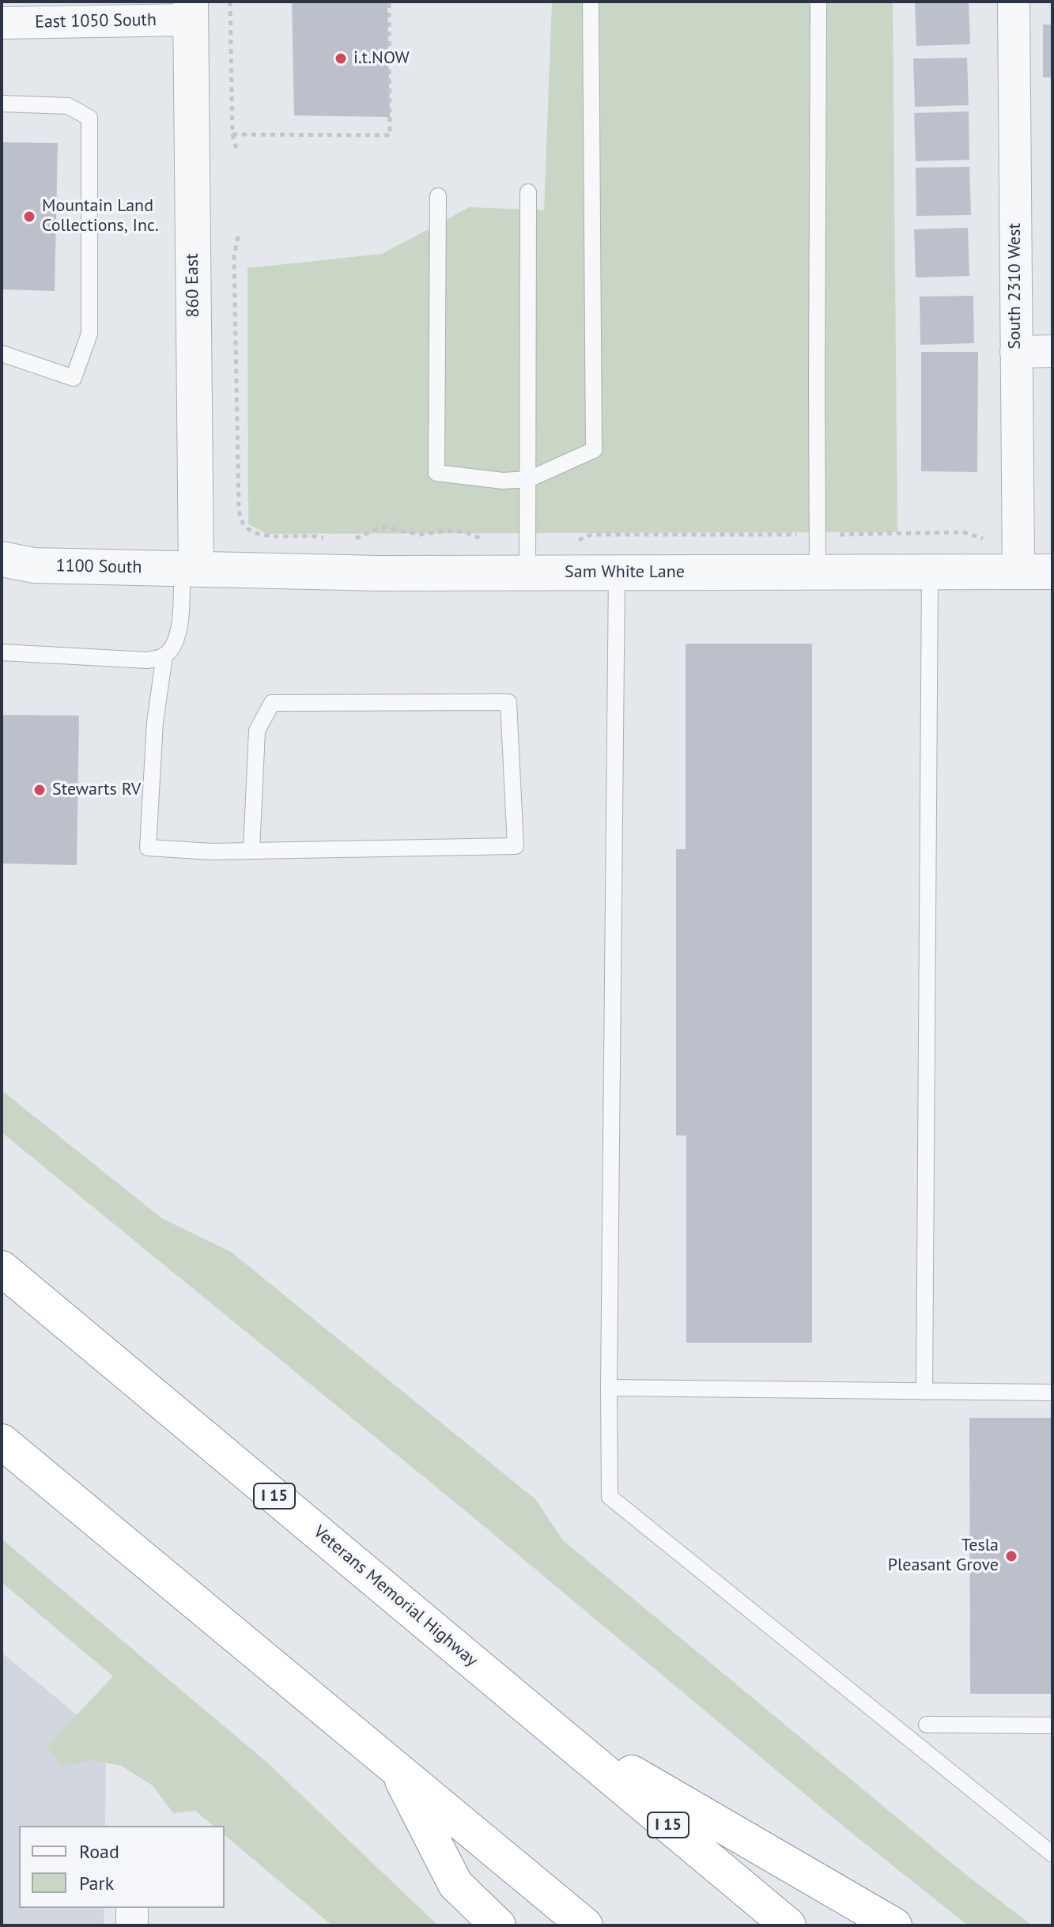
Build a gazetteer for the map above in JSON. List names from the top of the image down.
{
  "streets": {
    "highway": ["I 15", "Veterans Memorial Highway"],
    "street": [
      "East 1050 South",
      "860 East",
      "South 2310 West",
      "1100 South",
      "Sam White Lane"
    ]
  },
  "crossings": [
    ["East 1050 South", "860 East"],
    ["860 East", "1100 South"],
    ["860 East", "Sam White Lane"],
    ["South 2310 West", "Sam White Lane"],
    ["1100 South", "Sam White Lane"]
  ],
  "places": [
    "i.t.NOW",
    "Mountain Land Collections, Inc.",
    "Stewarts RV",
    "Tesla Pleasant Grove"
  ],
  "legend": ["Road", "Park"]
}
